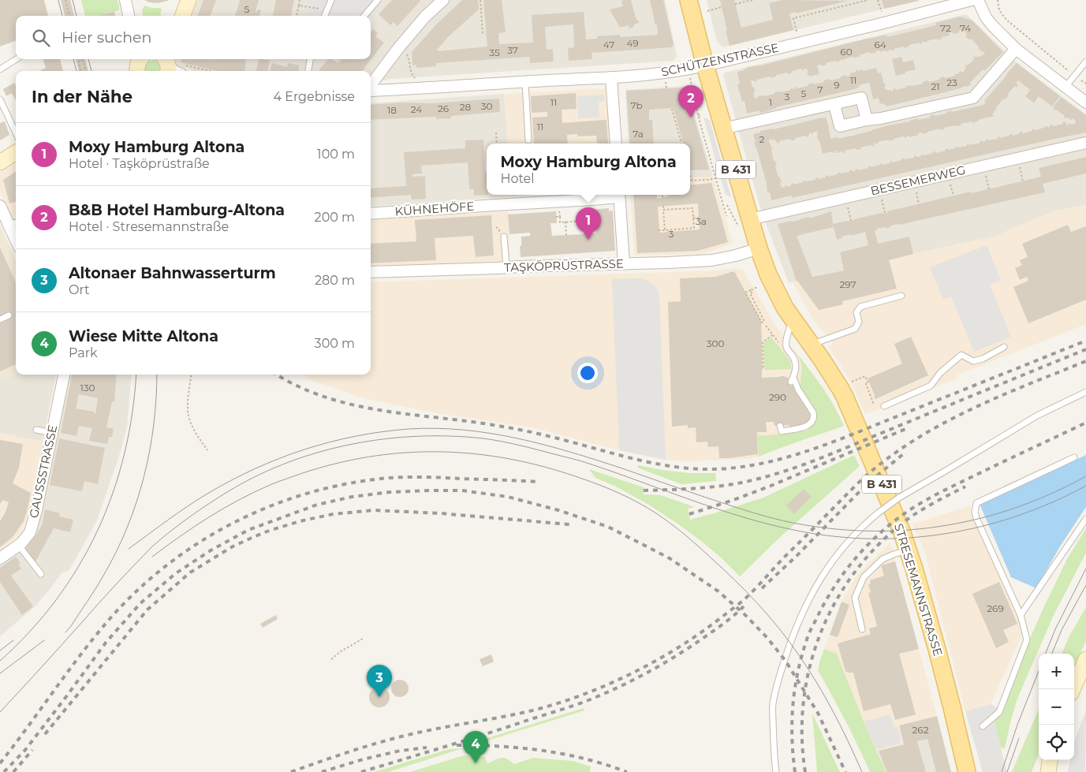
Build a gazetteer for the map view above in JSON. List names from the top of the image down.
{
  "streets": {
    "main road": ["B 431", "STRESEMANNSTRASSE"],
    "street": [
      "SCHÜTZENSTRASSE",
      "BESSEMERWEG",
      "KÜHNEHÖFE",
      "TAŞKÖPRÜSTRASSE",
      "GAUSSSTRASSE"
    ]
  },
  "crossings": [
    ["SCHÜTZENSTRASSE", "STRESEMANNSTRASSE"],
    ["BESSEMERWEG", "STRESEMANNSTRASSE"],
    ["KÜHNEHÖFE", "TAŞKÖPRÜSTRASSE"],
    ["TAŞKÖPRÜSTRASSE", "STRESEMANNSTRASSE"]
  ],
  "house_numbers": [
    "5",
    "72",
    "74",
    "49",
    "47",
    "64",
    "37",
    "60",
    "35",
    "11",
    "23",
    "9",
    "21",
    "7",
    "5",
    "3",
    "11",
    "1",
    "7b",
    "30",
    "28",
    "26",
    "24",
    "18",
    "11",
    "7a",
    "2",
    "3a",
    "3",
    "297",
    "300",
    "130",
    "290",
    "269",
    "262"
  ],
  "page": {
    "search": "Hier suchen",
    "heading": ["In der Nähe", "4 Ergebnisse"],
    "pins": [
      "2",
      "1",
      "3",
      "4"
    ],
    "list": [
      {
        "mark": "1",
        "name": "Moxy Hamburg Altona",
        "note": "Hotel · Taşköprüstraße",
        "value": "100 m"
      },
      {
        "mark": "2",
        "name": "B&B Hotel Hamburg-Altona",
        "note": "Hotel · Stresemannstraße",
        "value": "200 m"
      },
      {
        "mark": "3",
        "name": "Altonaer Bahnwasserturm",
        "note": "Ort",
        "value": "280 m"
      },
      {
        "mark": "4",
        "name": "Wiese Mitte Altona",
        "note": "Park",
        "value": "300 m"
      }
    ],
    "popup": ["Moxy Hamburg Altona", "Hotel"],
    "map_buttons": ["+", "−"]
  }
}
